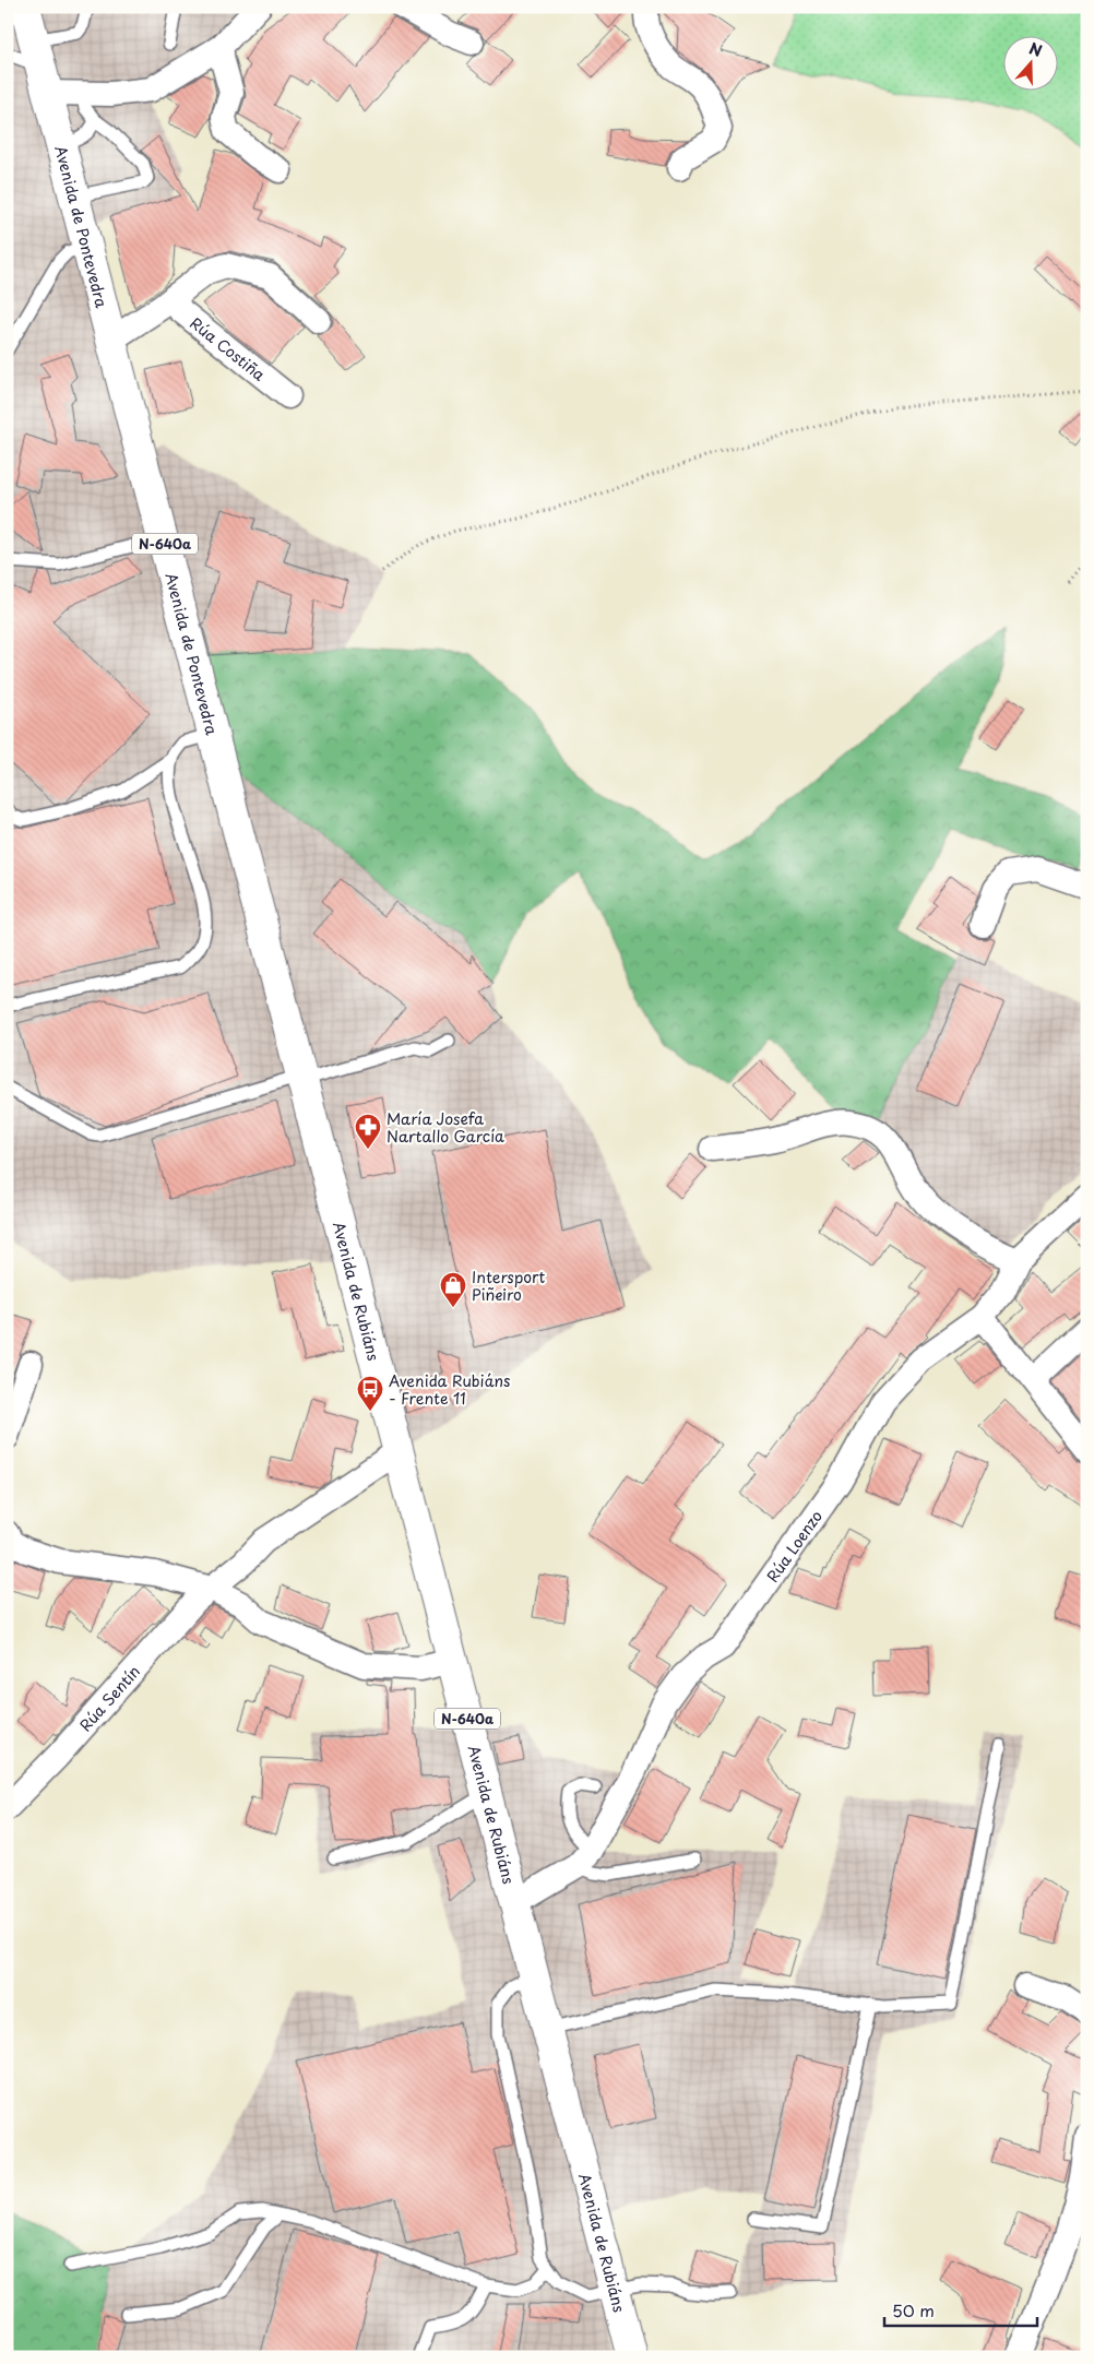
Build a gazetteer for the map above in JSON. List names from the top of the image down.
{
  "streets": {
    "main road": ["Avenida de Pontevedra", "N-640a", "Avenida de Rubiáns"],
    "street": ["Rúa Costiña", "Rúa Loenzo", "Rúa Sentín"]
  },
  "crossings": [
    ["Avenida de Pontevedra", "Avenida de Rubiáns"],
    ["Avenida de Rubiáns", "Rúa Sentín"]
  ],
  "places": {
    "pharmacy": ["María Josefa Nartallo García"],
    "shop": ["Intersport Piñeiro"],
    "bus stop": ["Avenida Rubiáns - Frente 11"]
  },
  "scale_bar": "50 m",
  "north": "top"
}
